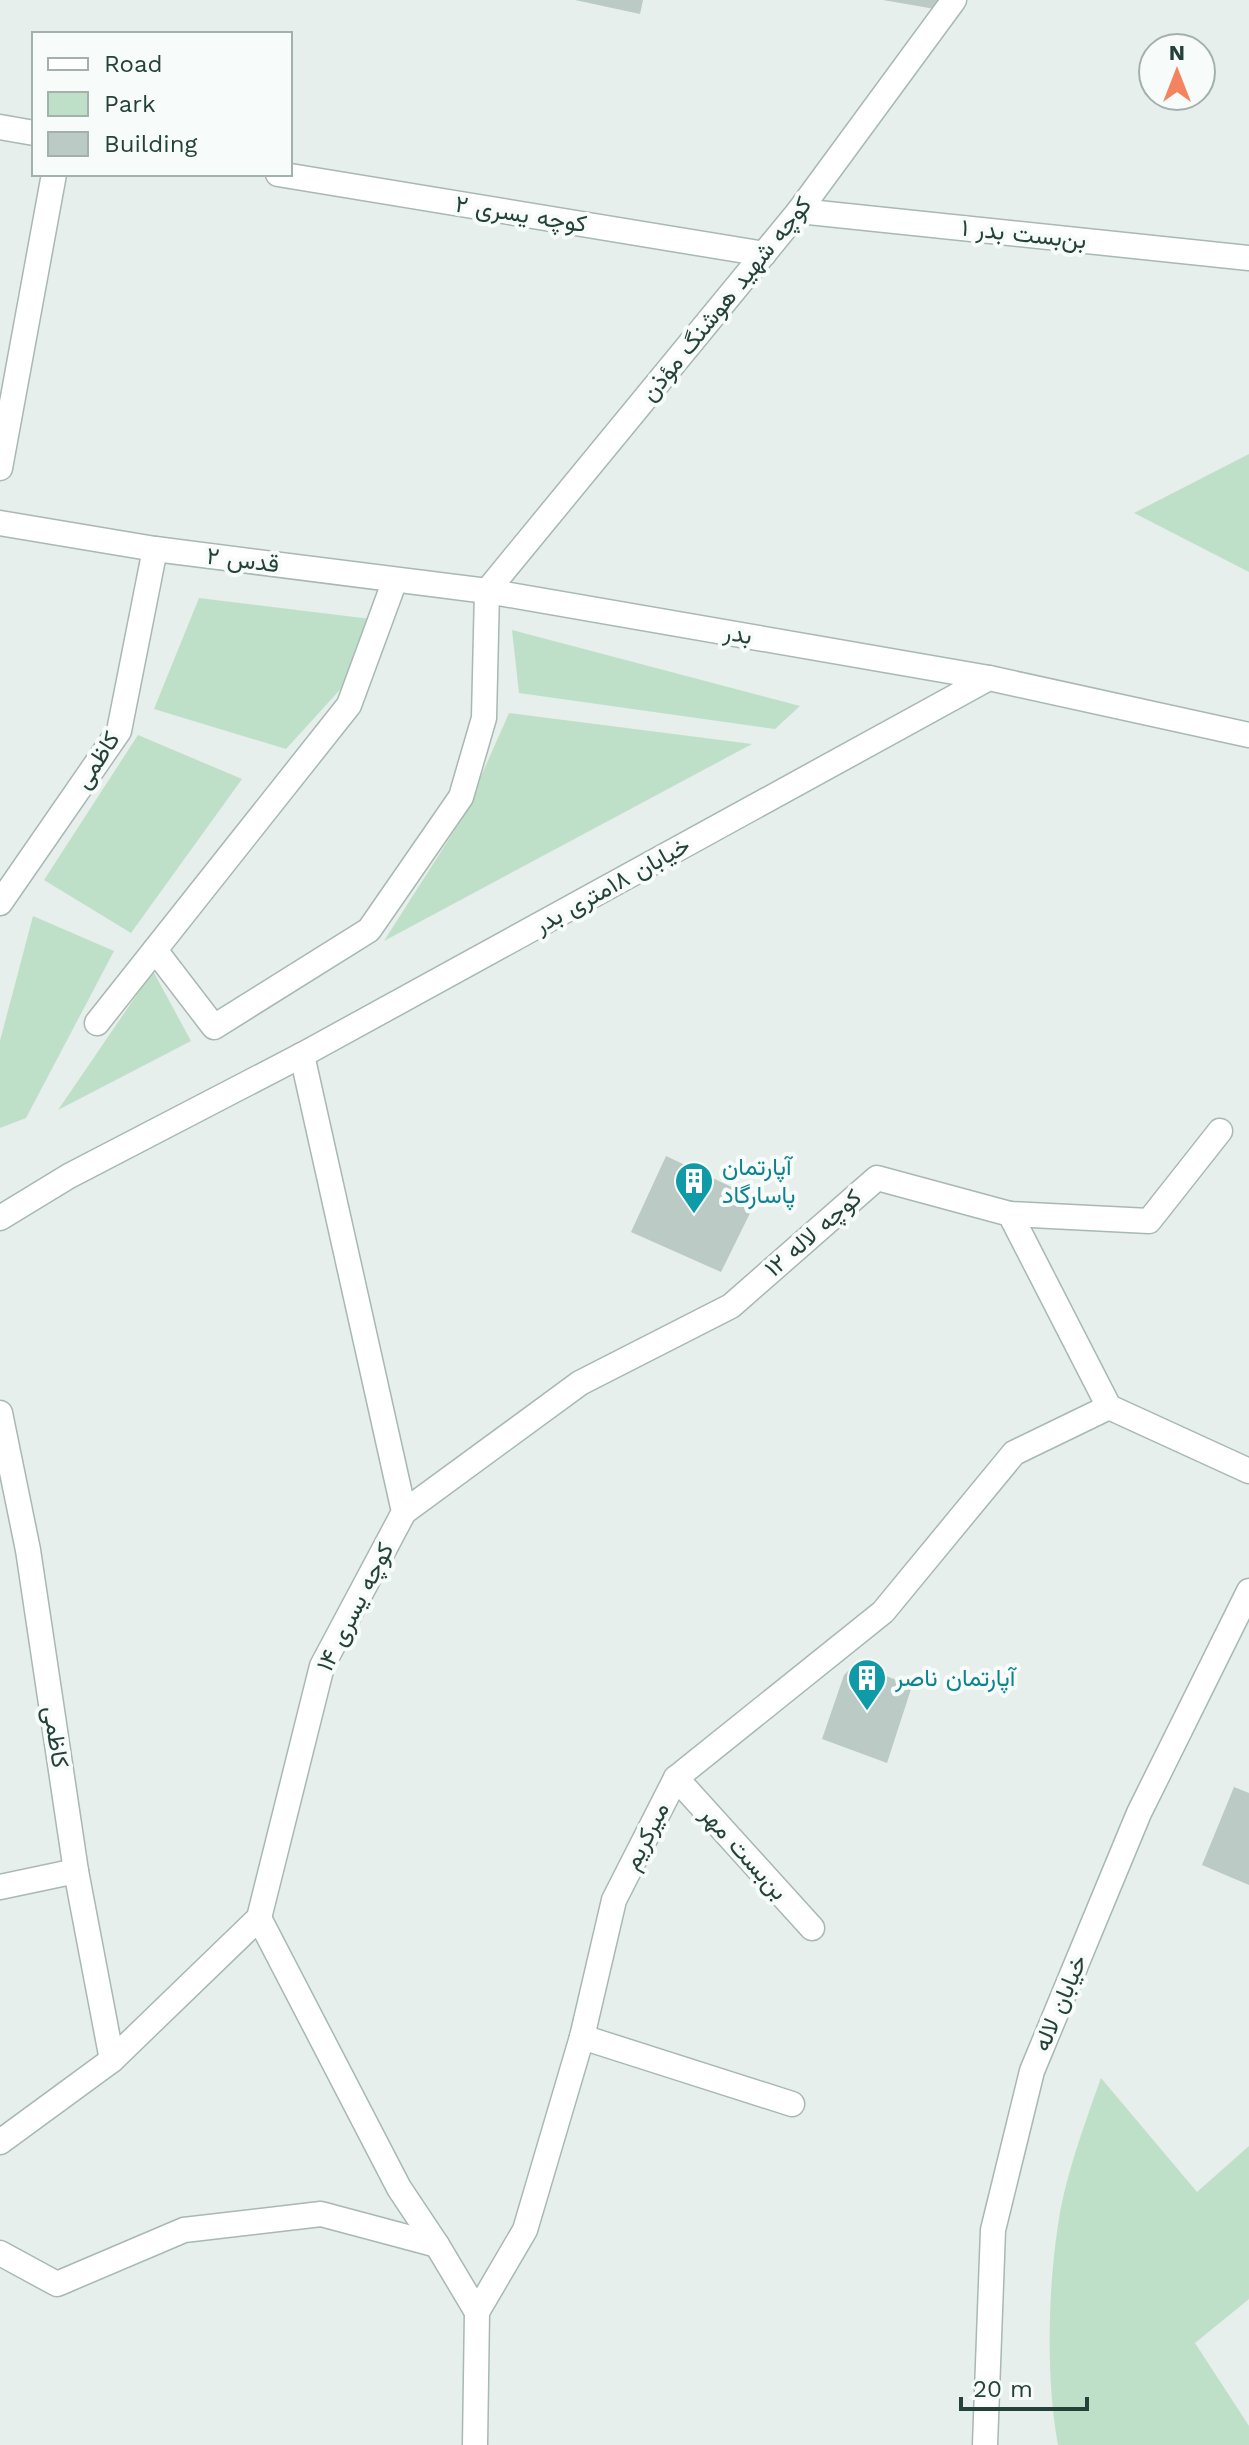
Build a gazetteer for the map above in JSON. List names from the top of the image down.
{
  "streets": {
    "street": [
      "کوچه یسری ۲",
      "بن‌بست بدر ۱",
      "کوچه شهید هوشنگ مؤذن",
      "قدس ۲",
      "بدر",
      "کاظمی",
      "خیابان ۱۸متری بدر",
      "کوچه لاله ۱۲",
      "کوچه یسری ۱۴",
      "میرکریم",
      "بن‌بست مهر",
      "خیابان لاله"
    ]
  },
  "crossings": [
    ["کوچه یسری ۲", "کوچه شهید هوشنگ مؤذن"],
    ["بن‌بست بدر ۱", "کوچه شهید هوشنگ مؤذن"],
    ["کوچه شهید هوشنگ مؤذن", "قدس ۲"],
    ["کوچه شهید هوشنگ مؤذن", "بدر"],
    ["قدس ۲", "بدر"],
    ["قدس ۲", "کاظمی"],
    ["بدر", "خیابان ۱۸متری بدر"],
    ["کوچه لاله ۱۲", "کوچه یسری ۱۴"],
    ["میرکریم", "بن‌بست مهر"]
  ],
  "places": {
    "building": ["آپارتمان پاسارگاد", "آپارتمان ناصر"]
  },
  "legend": ["Road", "Park", "Building"],
  "scale_bar": "20 m",
  "north": "top"
}
